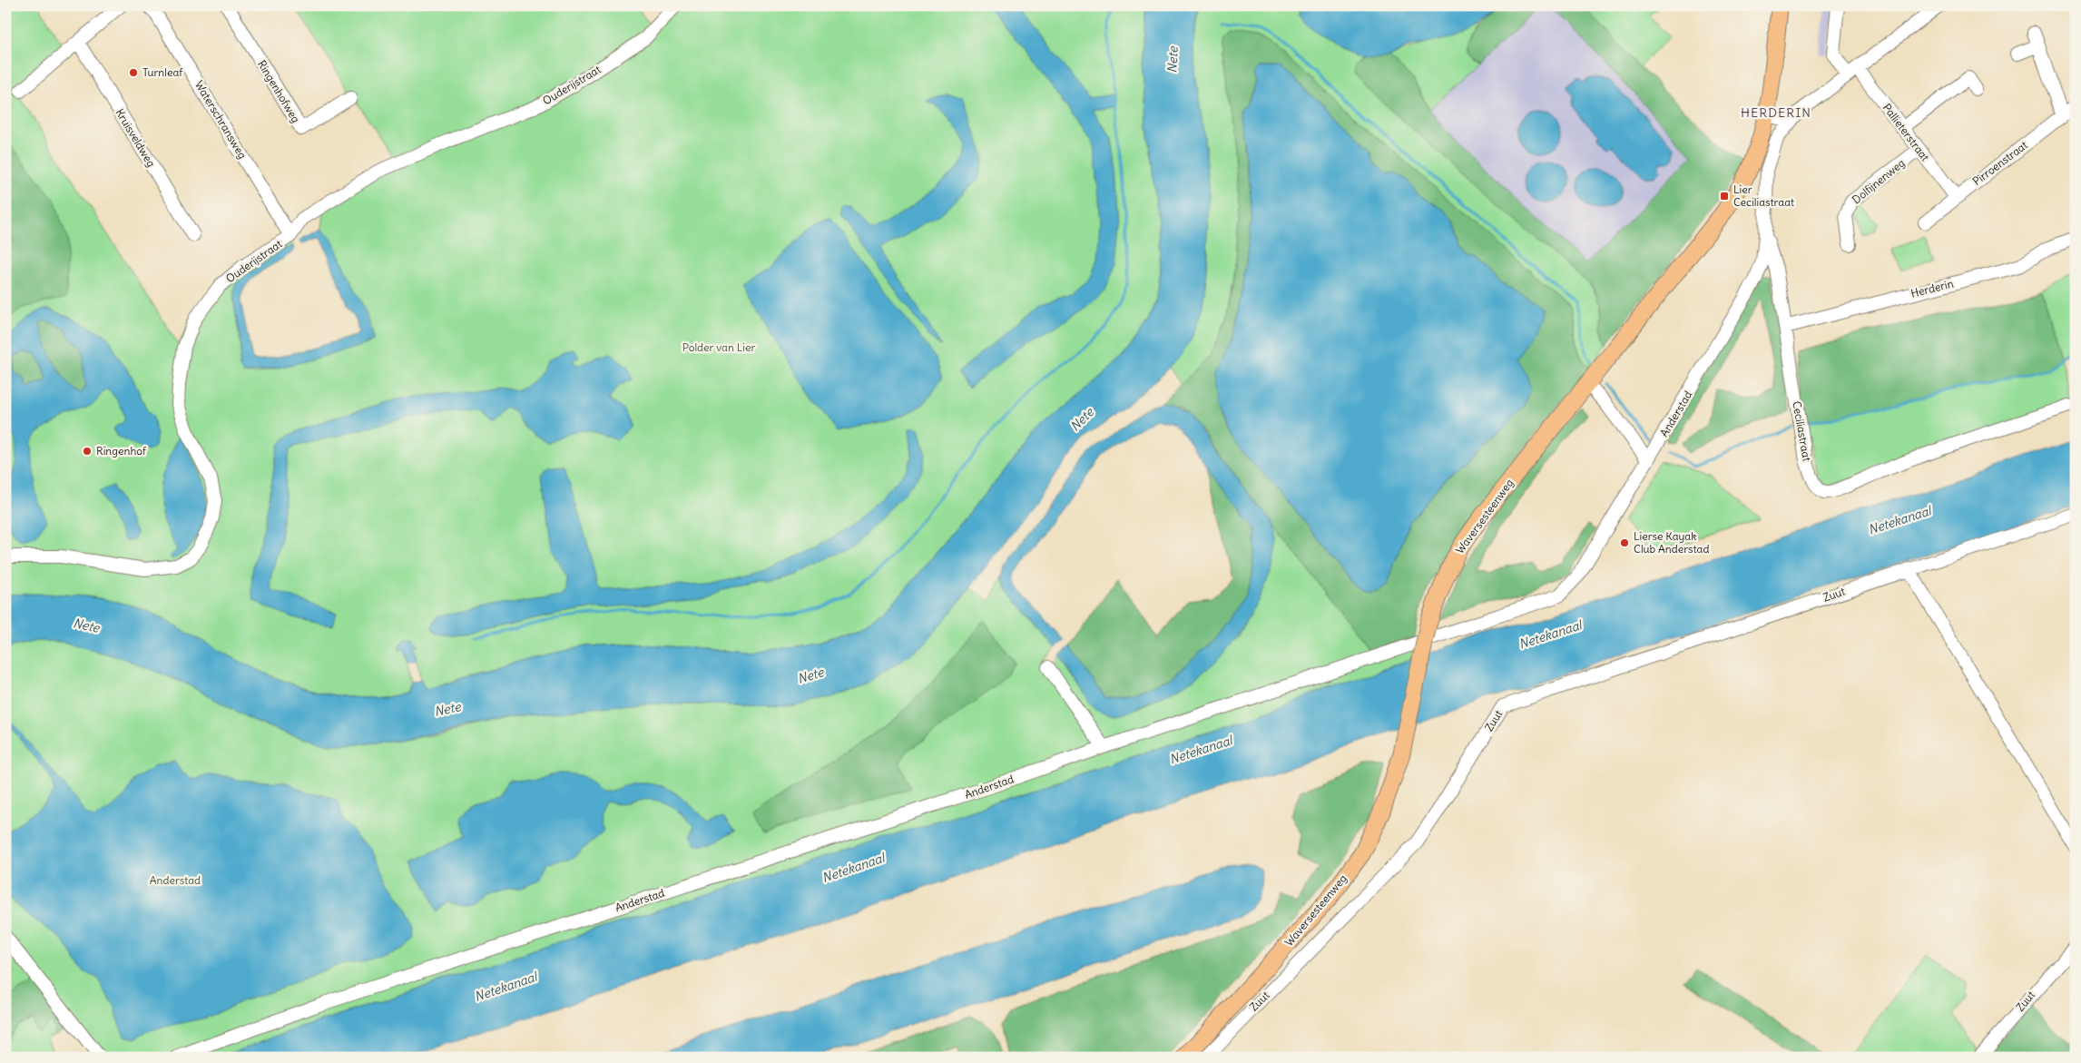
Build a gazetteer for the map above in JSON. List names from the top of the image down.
{
  "streets": {
    "main road": ["Waversesteenweg"],
    "street": [
      "Ouderijstraat",
      "Ringenhofweg",
      "Waterschransweg",
      "Pallieterstraat",
      "Kruisveldweg",
      "Pirroenstraat",
      "Dolfijnenweg",
      "Herderin",
      "Anderstad",
      "Ceciliastraat",
      "Zuut"
    ]
  },
  "crossings": [
    ["Ouderijstraat", "Waterschransweg"],
    ["Pallieterstraat", "Pirroenstraat"],
    ["Pallieterstraat", "Dolfijnenweg"],
    ["Pallieterstraat", "Ceciliastraat"],
    ["Herderin", "Ceciliastraat"],
    ["Anderstad", "Ceciliastraat"]
  ],
  "districts": ["HERDERIN"],
  "water": ["Nete", "Netekanaal"],
  "parks": ["Polder van Lier", "Anderstad"],
  "places": {
    "other": ["Turnleaf", "Ringenhof", "Lierse Kayak Club Anderstad"],
    "transit": ["Lier Ceciliastraat"]
  }
}
